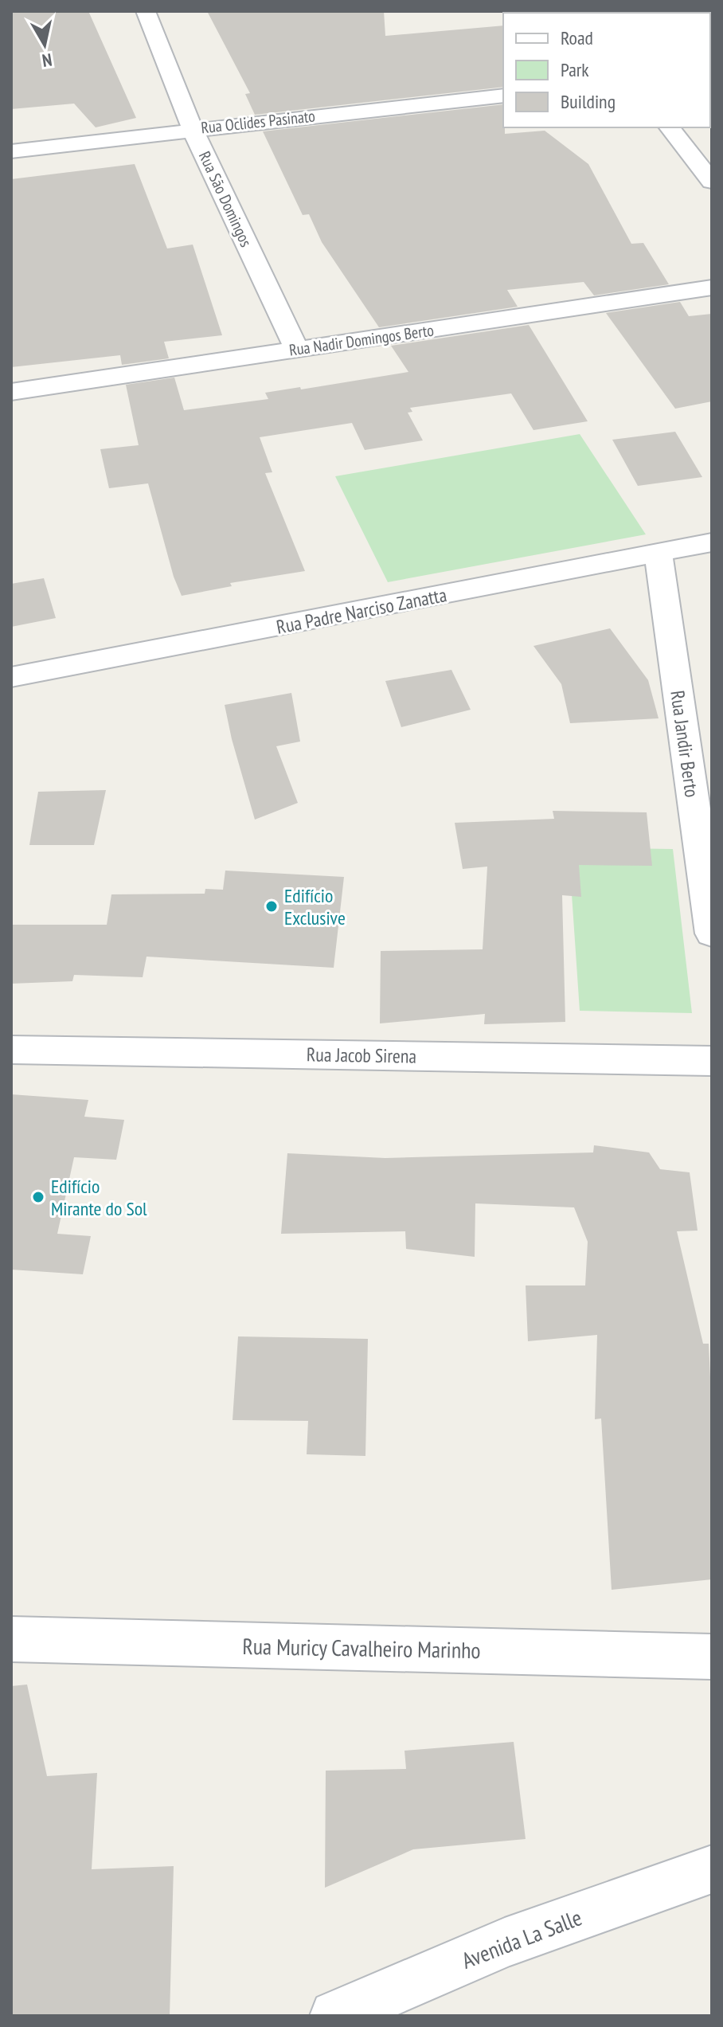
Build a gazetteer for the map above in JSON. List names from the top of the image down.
{
  "streets": {
    "street": [
      "Rua Oclides Pasinato",
      "Rua São Domingos",
      "Rua Nadir Domingos Berto",
      "Rua Padre Narciso Zanatta",
      "Rua Jandir Berto",
      "Rua Jacob Sirena",
      "Rua Muricy Cavalheiro Marinho",
      "Avenida La Salle"
    ]
  },
  "crossings": [
    ["Rua Oclides Pasinato", "Rua São Domingos"],
    ["Rua São Domingos", "Rua Nadir Domingos Berto"],
    ["Rua Padre Narciso Zanatta", "Rua Jandir Berto"]
  ],
  "places": ["Edifício Exclusive", "Edifício Mirante do Sol"],
  "legend": ["Road", "Park", "Building"],
  "north": "bottom"
}
